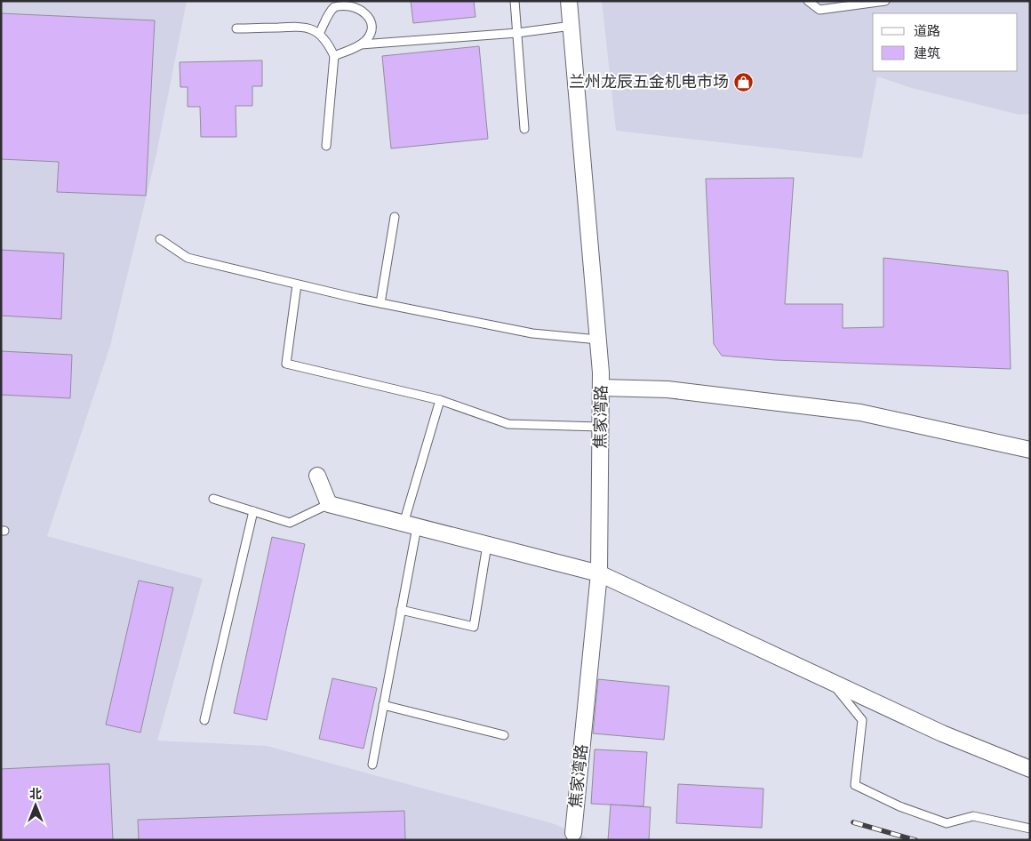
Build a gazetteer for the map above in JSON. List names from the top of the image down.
{
  "streets": {
    "street": ["焦家湾路"]
  },
  "places": {
    "shop": ["兰州龙辰五金机电市场"]
  },
  "legend": ["道路", "建筑"],
  "north": "top"
}
